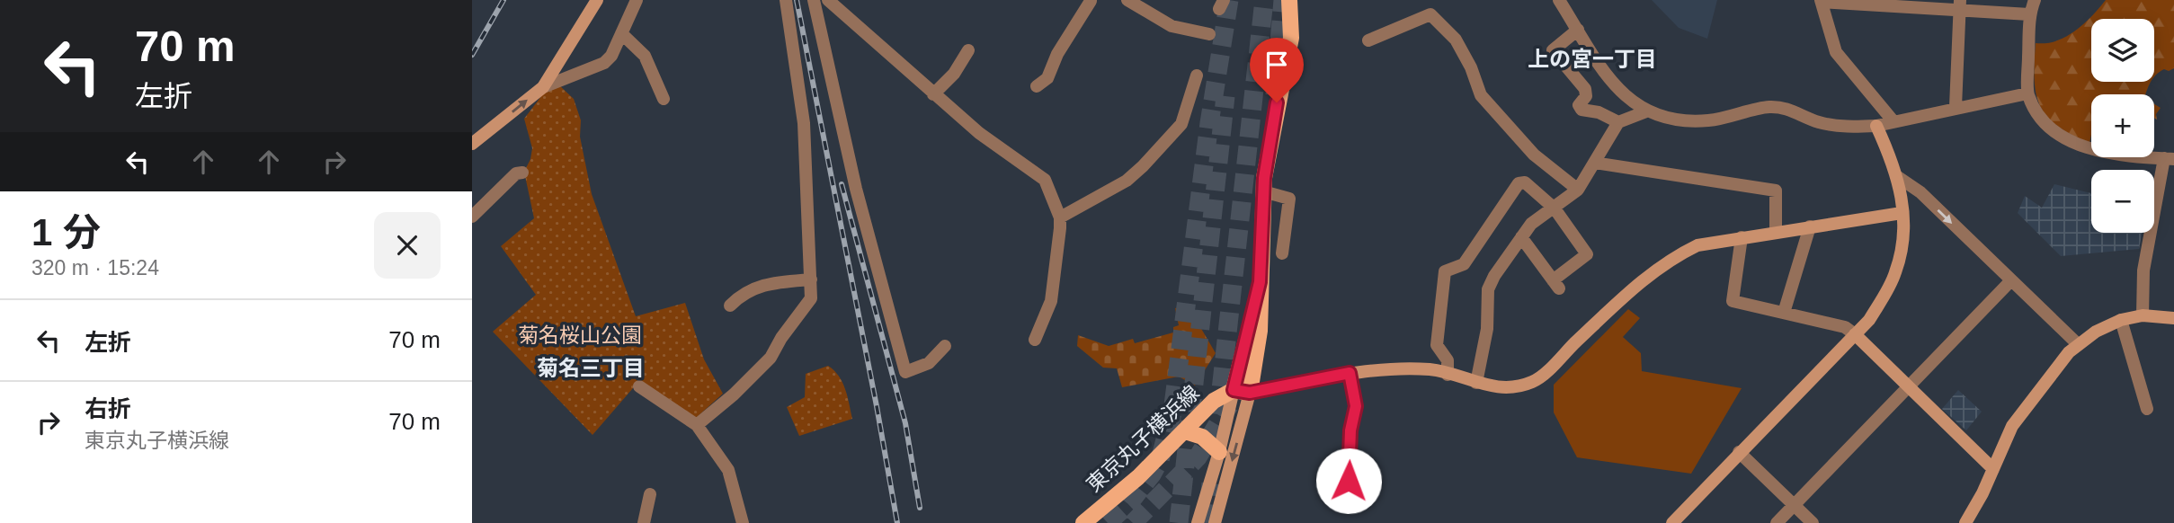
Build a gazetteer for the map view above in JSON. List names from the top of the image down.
{
  "streets": {
    "main road": ["東京丸子横浜線"]
  },
  "districts": ["上の宮一丁目", "菊名三丁目"],
  "parks": ["菊名桜山公園"],
  "page": {
    "turn": ["70 m", "左折"],
    "map_buttons": ["+", "−"],
    "heading": ["1 分", "320 m · 15:24"],
    "list": [
      {
        "name": "左折",
        "value": "70 m"
      },
      {
        "name": "右折",
        "note": "東京丸子横浜線",
        "value": "70 m"
      }
    ]
  }
}
